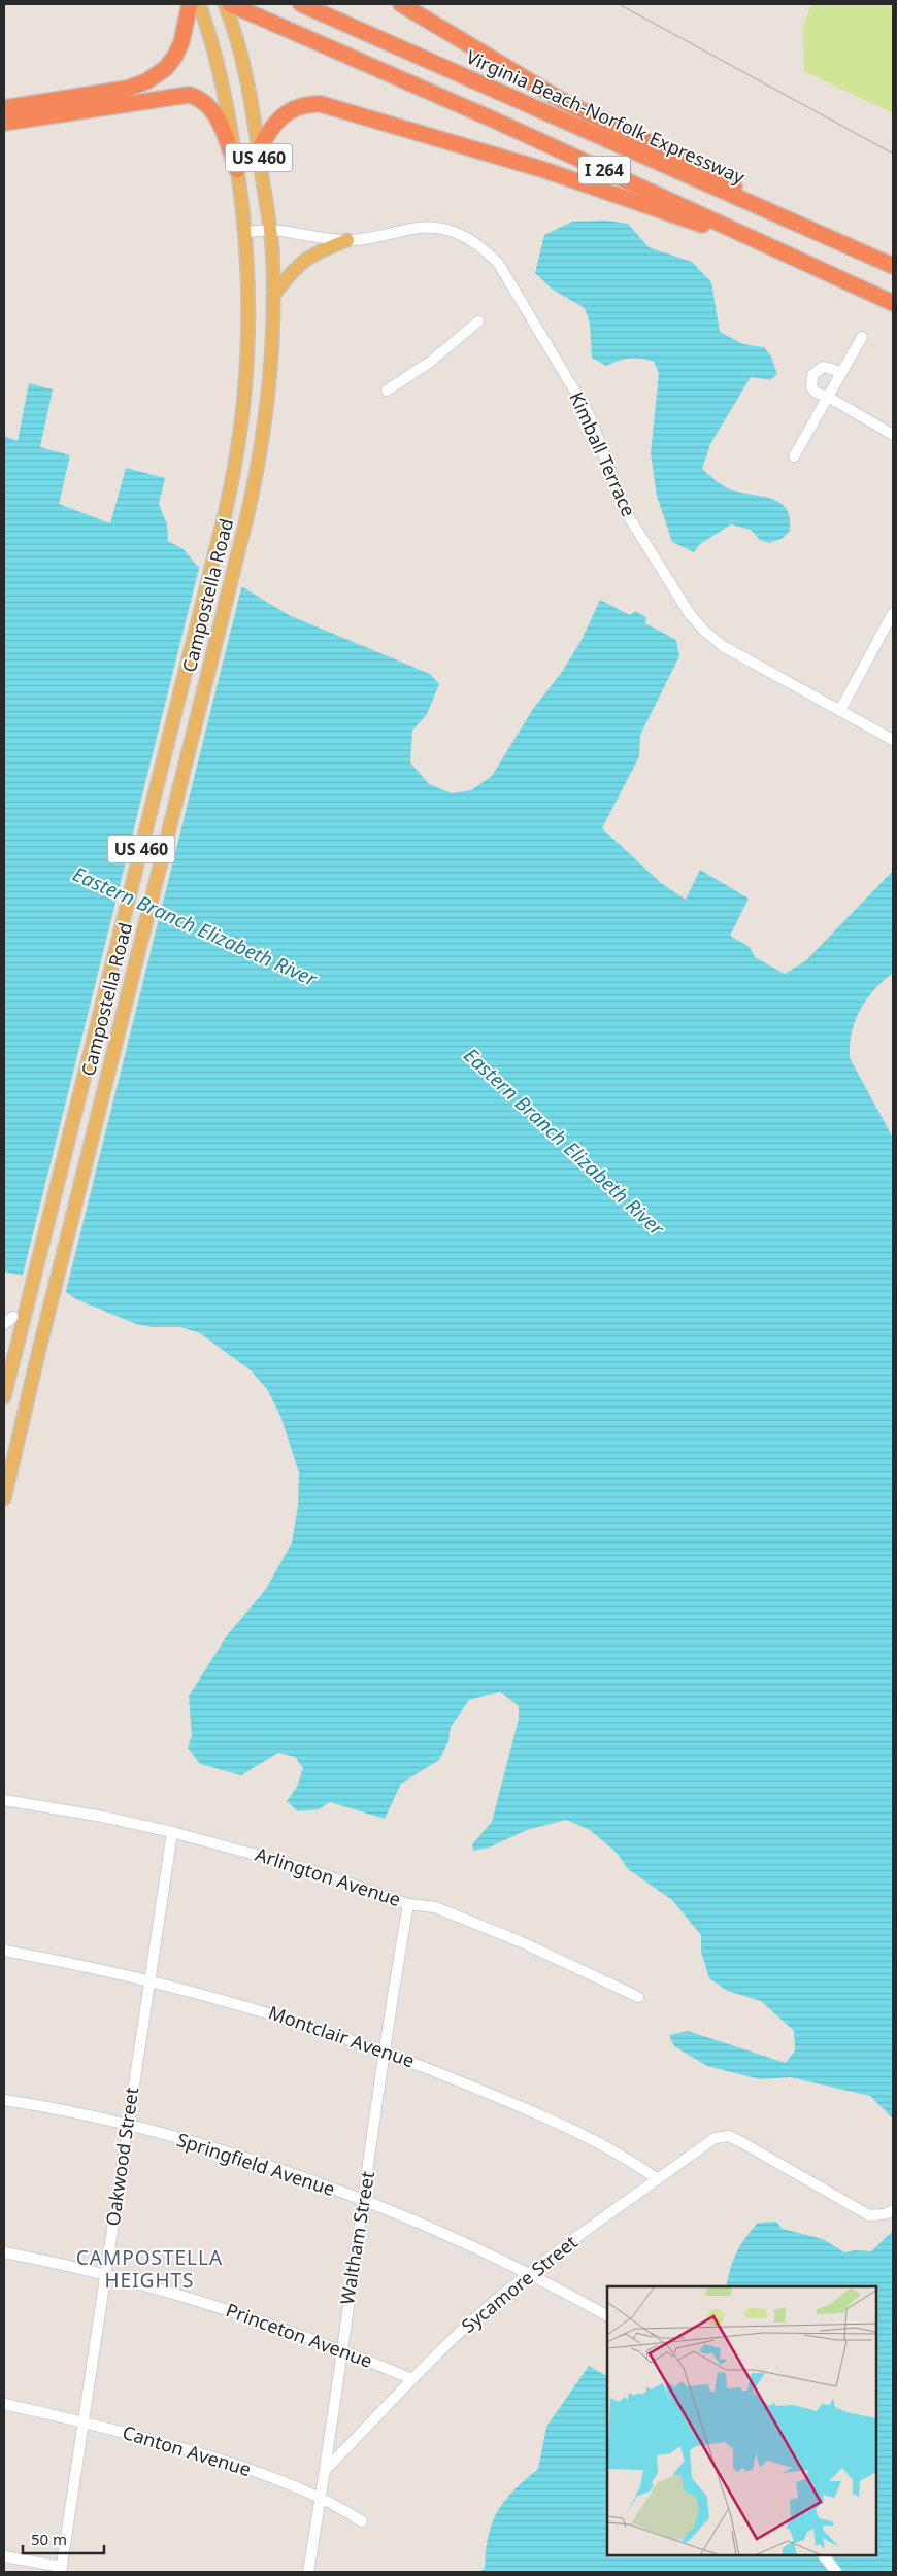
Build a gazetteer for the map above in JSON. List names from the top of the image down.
{
  "streets": {
    "highway": ["Virginia Beach-Norfolk Expressway", "I 264"],
    "main road": ["US 460", "Campostella Road"],
    "street": [
      "Kimball Terrace",
      "Arlington Avenue",
      "Montclair Avenue",
      "Oakwood Street",
      "Springfield Avenue",
      "Waltham Street",
      "Sycamore Street",
      "Princeton Avenue",
      "Canton Avenue"
    ]
  },
  "crossings": [
    ["US 460", "Kimball Terrace"],
    ["US 460", "Campostella Road"],
    ["Kimball Terrace", "Campostella Road"],
    ["Arlington Avenue", "Oakwood Street"],
    ["Arlington Avenue", "Waltham Street"],
    ["Montclair Avenue", "Oakwood Street"],
    ["Montclair Avenue", "Waltham Street"],
    ["Montclair Avenue", "Sycamore Street"],
    ["Oakwood Street", "Springfield Avenue"],
    ["Oakwood Street", "Princeton Avenue"],
    ["Oakwood Street", "Canton Avenue"],
    ["Springfield Avenue", "Waltham Street"],
    ["Springfield Avenue", "Sycamore Street"],
    ["Waltham Street", "Sycamore Street"],
    ["Waltham Street", "Princeton Avenue"],
    ["Waltham Street", "Canton Avenue"],
    ["Sycamore Street", "Princeton Avenue"]
  ],
  "districts": ["CAMPOSTELLA HEIGHTS"],
  "water": ["Eastern Branch Elizabeth River"],
  "scale_bar": "50 m"
}
